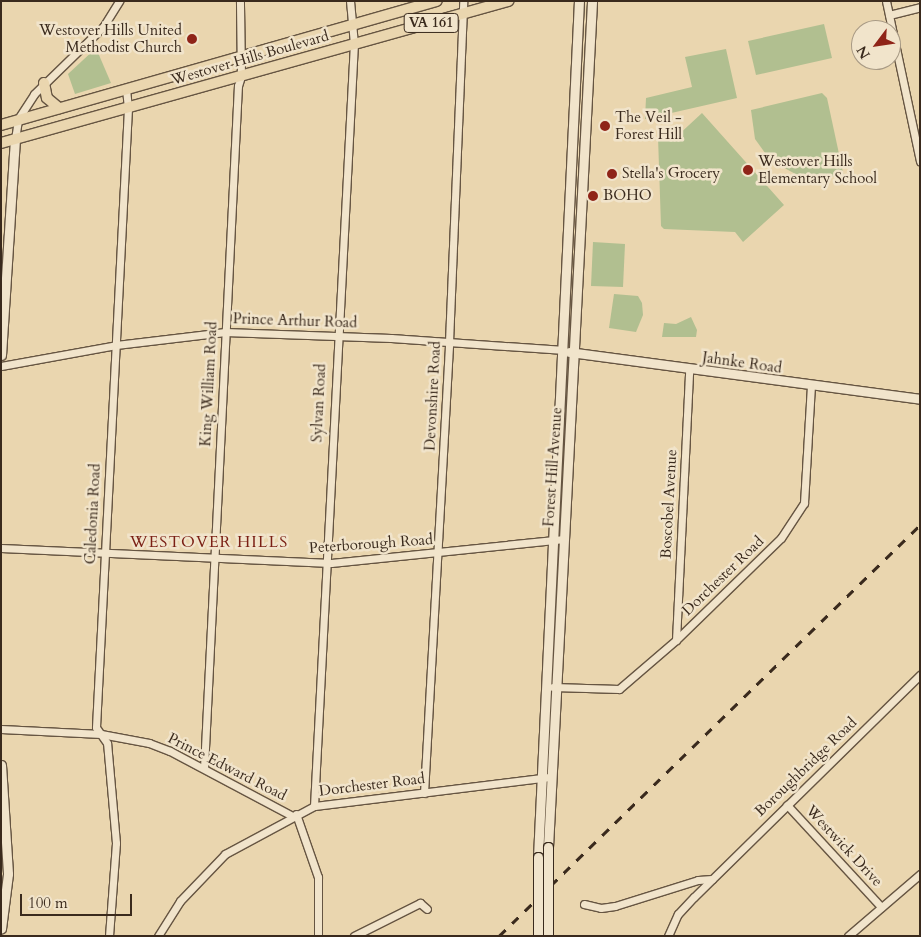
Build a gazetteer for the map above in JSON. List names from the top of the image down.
{
  "streets": {
    "main road": [
      "VA 161",
      "Westover Hills Boulevard",
      "Jahnke Road",
      "Forest Hill Avenue"
    ],
    "street": [
      "Prince Arthur Road",
      "King William Road",
      "Devonshire Road",
      "Sylvan Road",
      "Boscobel Avenue",
      "Caledonia Road",
      "Peterborough Road",
      "Dorchester Road",
      "Prince Edward Road",
      "Boroughbridge Road",
      "Westwick Drive"
    ]
  },
  "crossings": [
    ["Westover Hills Boulevard", "King William Road"],
    ["Westover Hills Boulevard", "Devonshire Road"],
    ["Westover Hills Boulevard", "Sylvan Road"],
    ["Westover Hills Boulevard", "Caledonia Road"],
    ["Prince Arthur Road", "Jahnke Road"],
    ["Prince Arthur Road", "King William Road"],
    ["Prince Arthur Road", "Devonshire Road"],
    ["Prince Arthur Road", "Sylvan Road"],
    ["Prince Arthur Road", "Forest Hill Avenue"],
    ["Prince Arthur Road", "Caledonia Road"],
    ["Jahnke Road", "Forest Hill Avenue"],
    ["Jahnke Road", "Boscobel Avenue"],
    ["Jahnke Road", "Dorchester Road"],
    ["King William Road", "Peterborough Road"],
    ["King William Road", "Prince Edward Road"],
    ["Devonshire Road", "Peterborough Road"],
    ["Devonshire Road", "Dorchester Road"],
    ["Sylvan Road", "Peterborough Road"],
    ["Sylvan Road", "Dorchester Road"],
    ["Forest Hill Avenue", "Peterborough Road"],
    ["Forest Hill Avenue", "Dorchester Road"],
    ["Boscobel Avenue", "Dorchester Road"],
    ["Caledonia Road", "Peterborough Road"],
    ["Caledonia Road", "Prince Edward Road"],
    ["Dorchester Road", "Prince Edward Road"],
    ["Boroughbridge Road", "Westwick Drive"]
  ],
  "districts": ["WESTOVER HILLS"],
  "places": [
    "Westover Hills United Methodist Church",
    "The Veil - Forest Hill",
    "Westover Hills Elementary School",
    "Stella's Grocery",
    "BOHO"
  ],
  "scale_bar": "100 m",
  "north": "bottom left"
}
